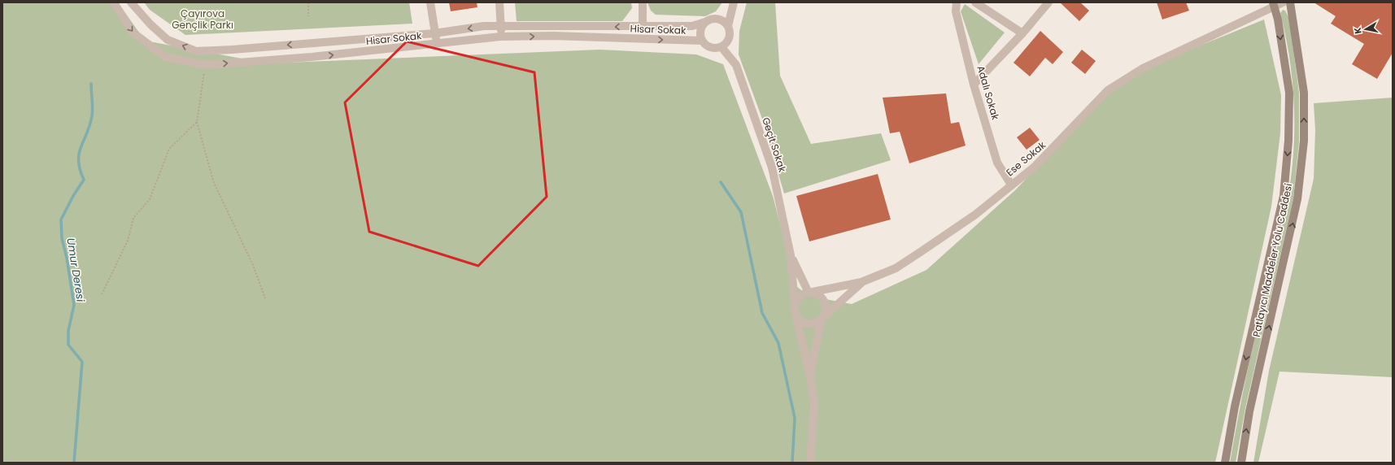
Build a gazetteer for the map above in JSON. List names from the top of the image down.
{
  "streets": {
    "main road": ["Patlayıcı Maddeler Yolu Caddesi"],
    "street": [
      "Hisar Sokak",
      "Adalı Sokak",
      "Geçit Sokak",
      "Ese Sokak"
    ]
  },
  "crossings": [
    ["Hisar Sokak", "Geçit Sokak"],
    ["Adalı Sokak", "Ese Sokak"],
    ["Ese Sokak", "Patlayıcı Maddeler Yolu Caddesi"]
  ],
  "water": ["Umur Deresi"],
  "parks": ["Çayırova Gençlik Parkı"],
  "north": "left"
}
